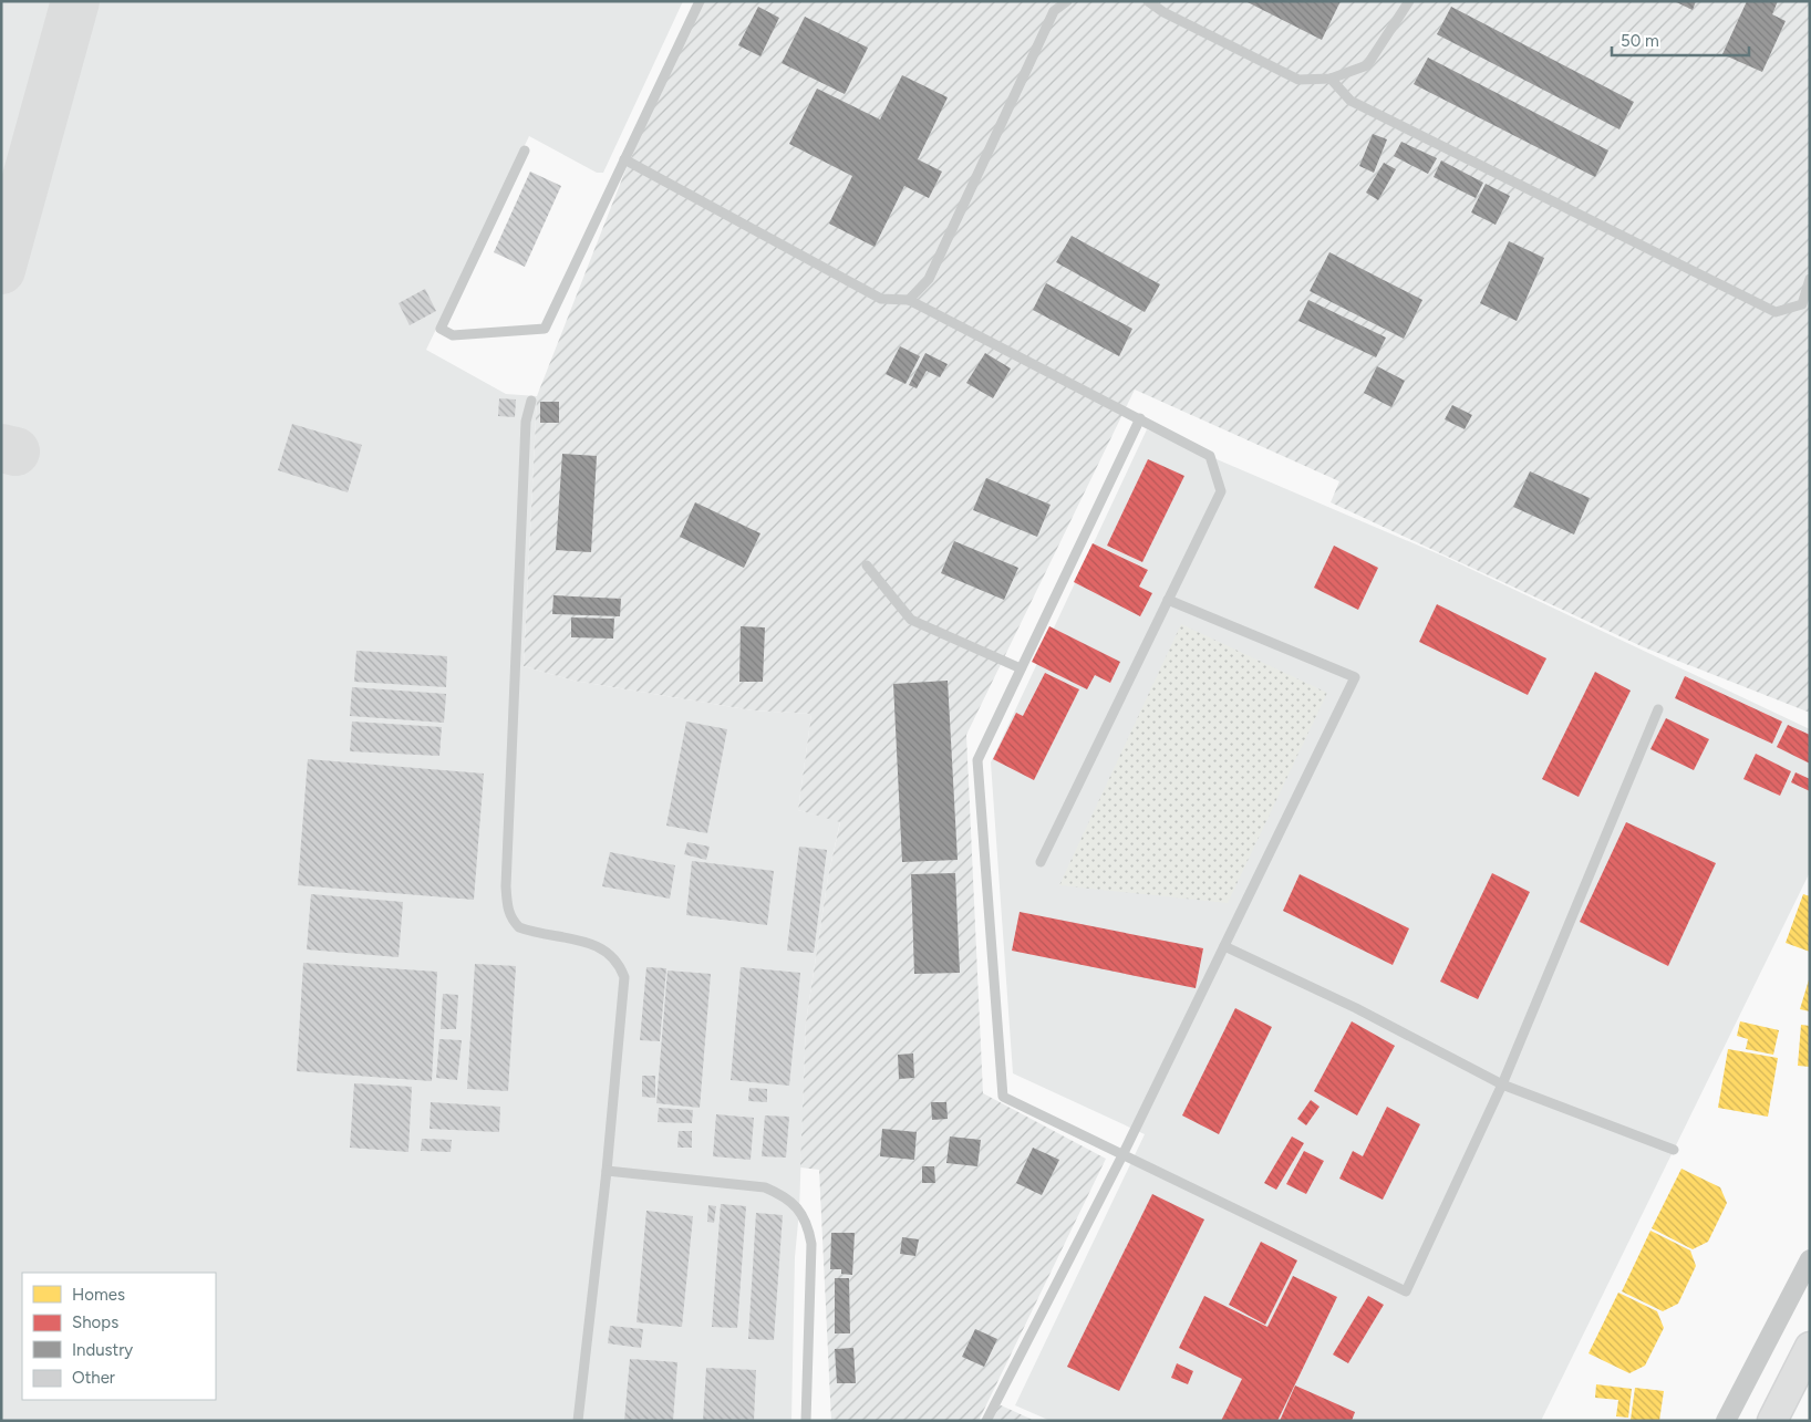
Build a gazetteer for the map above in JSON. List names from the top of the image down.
{
  "legend": [
    "Homes",
    "Shops",
    "Industry",
    "Other"
  ],
  "scale_bar": "50 m"
}
